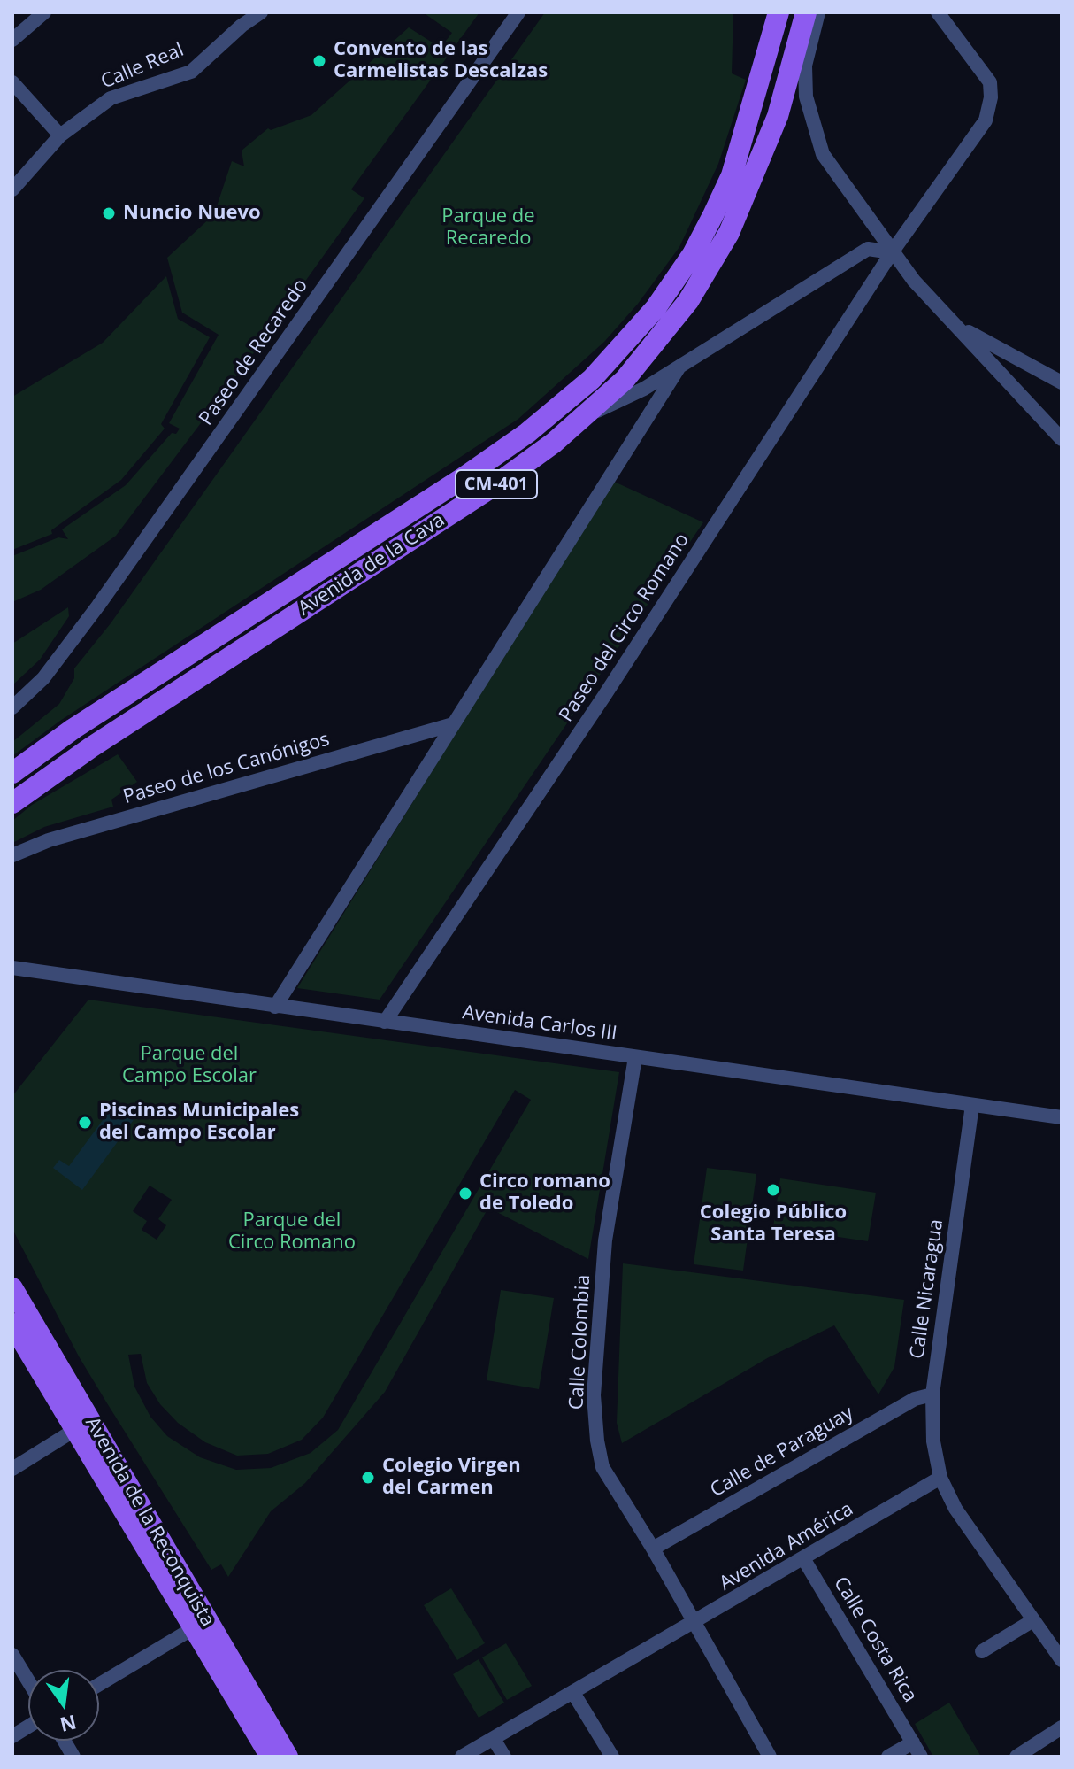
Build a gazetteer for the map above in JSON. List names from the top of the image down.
{
  "streets": {
    "main road": ["CM-401", "Avenida de la Cava", "Avenida de la Reconquista"],
    "street": [
      "Calle Real",
      "Paseo de Recaredo",
      "Paseo del Circo Romano",
      "Paseo de los Canónigos",
      "Avenida Carlos III",
      "Calle Nicaragua",
      "Calle Colombia",
      "Calle de Paraguay",
      "Avenida América",
      "Calle Costa Rica"
    ]
  },
  "crossings": [
    ["Paseo del Circo Romano", "Avenida Carlos III"],
    ["Avenida Carlos III", "Calle Nicaragua"],
    ["Avenida Carlos III", "Calle Colombia"],
    ["Calle Nicaragua", "Calle de Paraguay"],
    ["Calle Nicaragua", "Avenida América"],
    ["Calle Colombia", "Calle de Paraguay"],
    ["Calle Colombia", "Avenida América"],
    ["Avenida América", "Calle Costa Rica"]
  ],
  "parks": ["Parque de Recaredo", "Parque del Campo Escolar", "Parque del Circo Romano"],
  "places": [
    "Convento de las Carmelistas Descalzas",
    "Nuncio Nuevo",
    "Piscinas Municipales del Campo Escolar",
    "Colegio Público Santa Teresa",
    "Circo romano de Toledo",
    "Colegio Virgen del Carmen"
  ],
  "north": "bottom"
}
